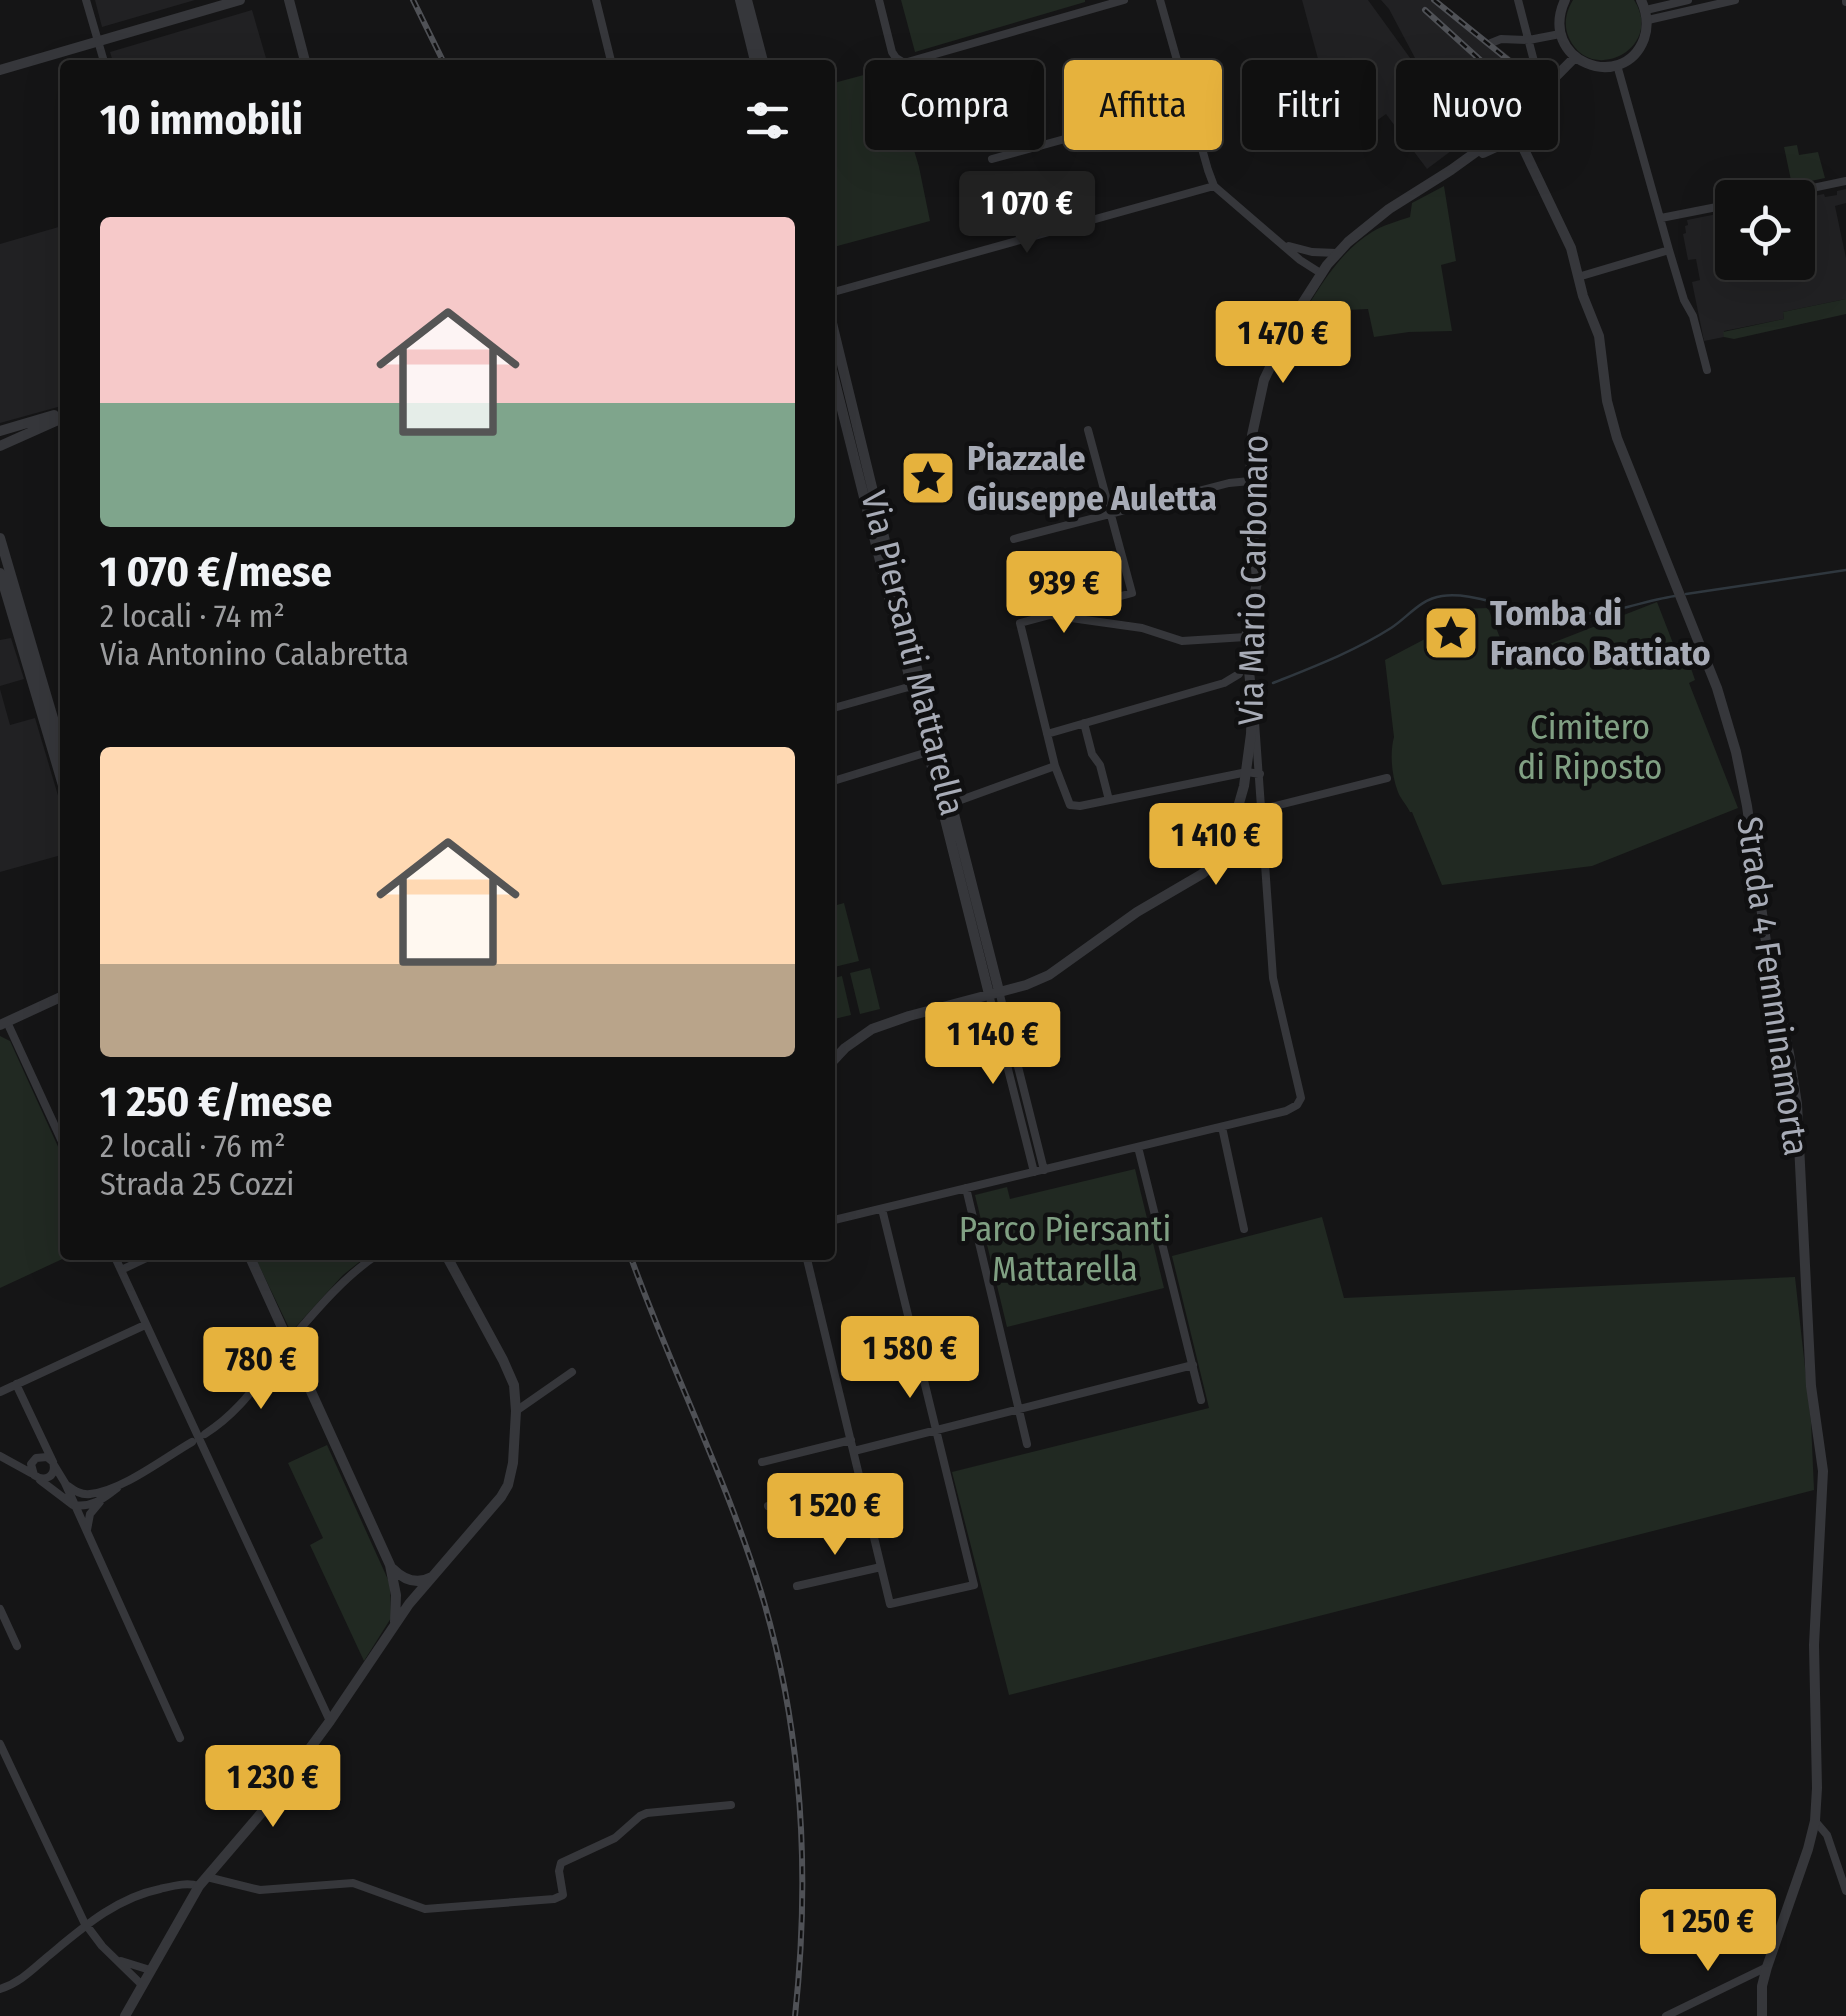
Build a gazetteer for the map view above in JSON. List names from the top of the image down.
{
  "streets": {
    "street": ["Via Mario Carbonaro", "Via Piersanti Mattarella", "Strada 4 Femminamorta"]
  },
  "crossings": [
    ["Via Mario Carbonaro", "Via Piersanti Mattarella"]
  ],
  "parks": ["Cimitero di Riposto", "Parco Piersanti Mattarella"],
  "places": {
    "place": ["Piazzale Giuseppe Auletta", "Tomba di Franco Battiato"]
  },
  "page": {
    "chip": [
      "Compra",
      "Affitta",
      "Filtri",
      "Nuovo"
    ],
    "heading": "10 immobili",
    "price": [
      "1 070 €",
      "1 470 €",
      "939 €",
      "1 410 €",
      "1 140 €",
      "1 580 €",
      "780 €",
      "1 520 €",
      "1 230 €",
      "1 250 €"
    ],
    "list": [
      {
        "name": "1 070 €/mese",
        "note": "2 locali · 74 m² · Via Antonino Calabretta"
      },
      {
        "name": "1 250 €/mese",
        "note": "2 locali · 76 m² · Strada 25 Cozzi"
      }
    ]
  }
}
